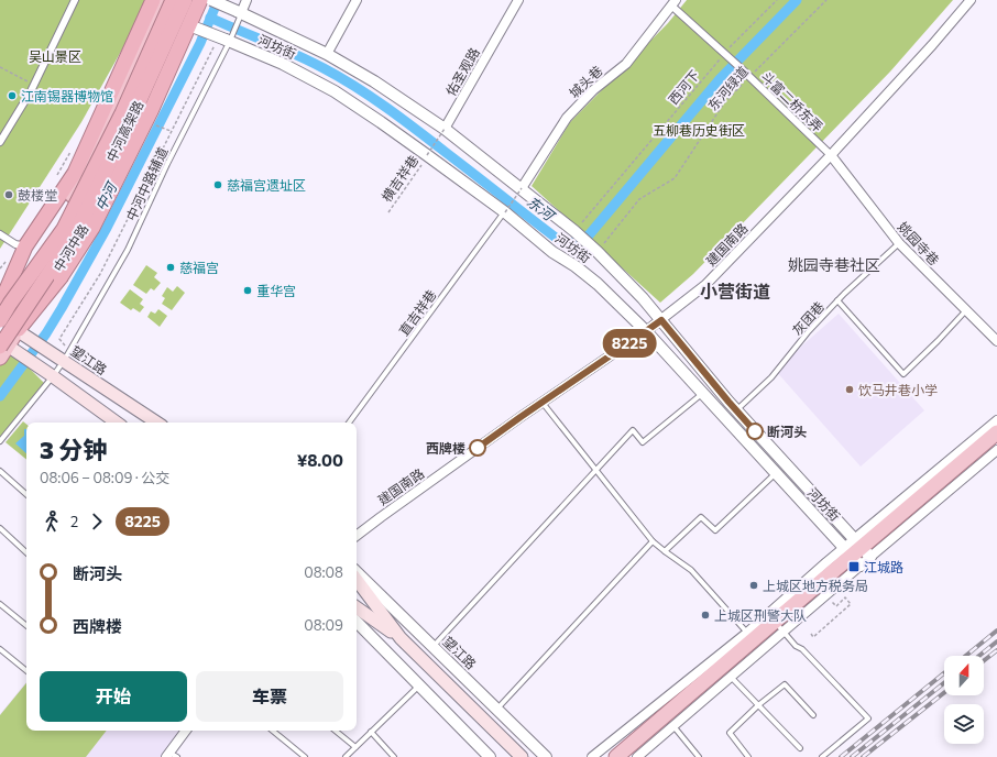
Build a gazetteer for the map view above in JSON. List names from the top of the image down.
{
  "streets": {
    "highway": ["中河高架路"],
    "main road": ["中河中路", "望江路"],
    "street": [
      "河坊街",
      "佑圣观路",
      "城头巷",
      "斗富二桥东弄",
      "姚园寺巷",
      "建国南路"
    ],
    "lane": ["中河中路辅道", "直吉祥巷", "灰团巷"],
    "path": ["西河下", "东河绿道", "横吉祥巷"]
  },
  "crossings": [
    ["河坊街", "佑圣观路"],
    ["河坊街", "城头巷"],
    ["河坊街", "西河下"],
    ["河坊街", "东河绿道"],
    ["河坊街", "中河高架路"],
    ["河坊街", "横吉祥巷"],
    ["河坊街", "中河中路辅道"],
    ["河坊街", "建国南路"],
    ["河坊街", "中河中路"],
    ["河坊街", "直吉祥巷"],
    ["河坊街", "灰团巷"],
    ["城头巷", "斗富二桥东弄"],
    ["西河下", "斗富二桥东弄"],
    ["东河绿道", "斗富二桥东弄"],
    ["斗富二桥东弄", "姚园寺巷"],
    ["斗富二桥东弄", "建国南路"],
    ["中河高架路", "中河中路"],
    ["中河高架路", "望江路"],
    ["中河中路辅道", "望江路"],
    ["姚园寺巷", "建国南路"],
    ["姚园寺巷", "灰团巷"],
    ["中河中路", "望江路"]
  ],
  "districts": ["姚园寺巷社区", "小营街道"],
  "water": ["中河", "东河"],
  "parks": ["吴山景区", "五柳巷历史街区"],
  "places": {
    "other": [
      "江南锡器博物馆",
      "慈福宫遗址区",
      "鼓楼堂",
      "慈福宫",
      "重华宫",
      "饮马井巷小学",
      "断河头",
      "西牌楼",
      "上城区地方税务局",
      "上城区刑警大队"
    ],
    "transit": ["江城路"]
  },
  "lines": ["bus line 8225"],
  "north": "top",
  "page": {
    "on_map": "8225",
    "heading": ["3 分钟", "08:06 – 08:09 · 公交", "¥8.00"],
    "legs": ["2", "8225"],
    "list": [
      {
        "name": "断河头",
        "value": "08:08"
      },
      {
        "name": "西牌楼",
        "value": "08:09"
      }
    ],
    "buttons": ["开始", "车票"]
  }
}
